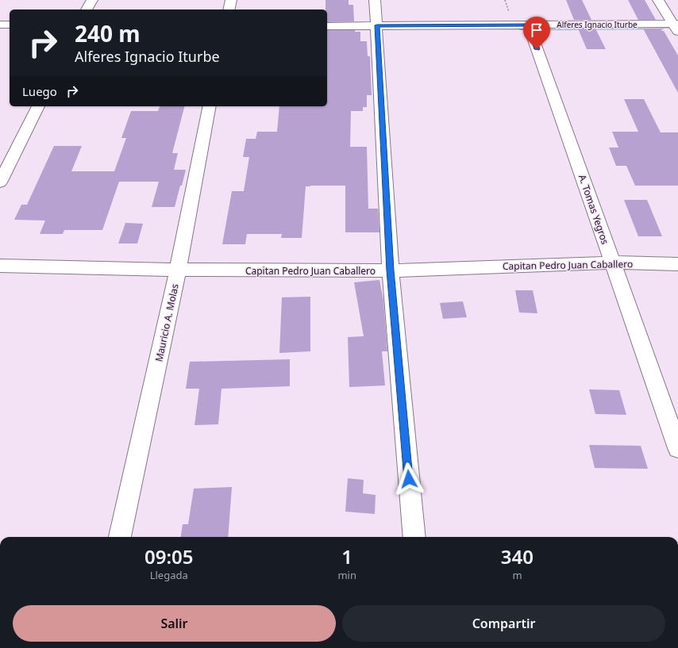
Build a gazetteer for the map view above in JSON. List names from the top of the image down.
{
  "streets": {
    "street": [
      "Alferes Ignacio Iturbe",
      "A. Tomas Yegros",
      "Capitan Pedro Juan Caballero",
      "Mauricio A. Molas"
    ]
  },
  "crossings": [
    ["Alferes Ignacio Iturbe", "A. Tomas Yegros"],
    ["A. Tomas Yegros", "Capitan Pedro Juan Caballero"],
    ["Capitan Pedro Juan Caballero", "Mauricio A. Molas"]
  ],
  "page": {
    "turn": ["240 m", "Alferes Ignacio Iturbe"],
    "then": "Luego",
    "eta": [
      "09:05",
      "Llegada",
      "1",
      "min",
      "340",
      "m"
    ],
    "buttons": ["Salir", "Compartir"]
  }
}
